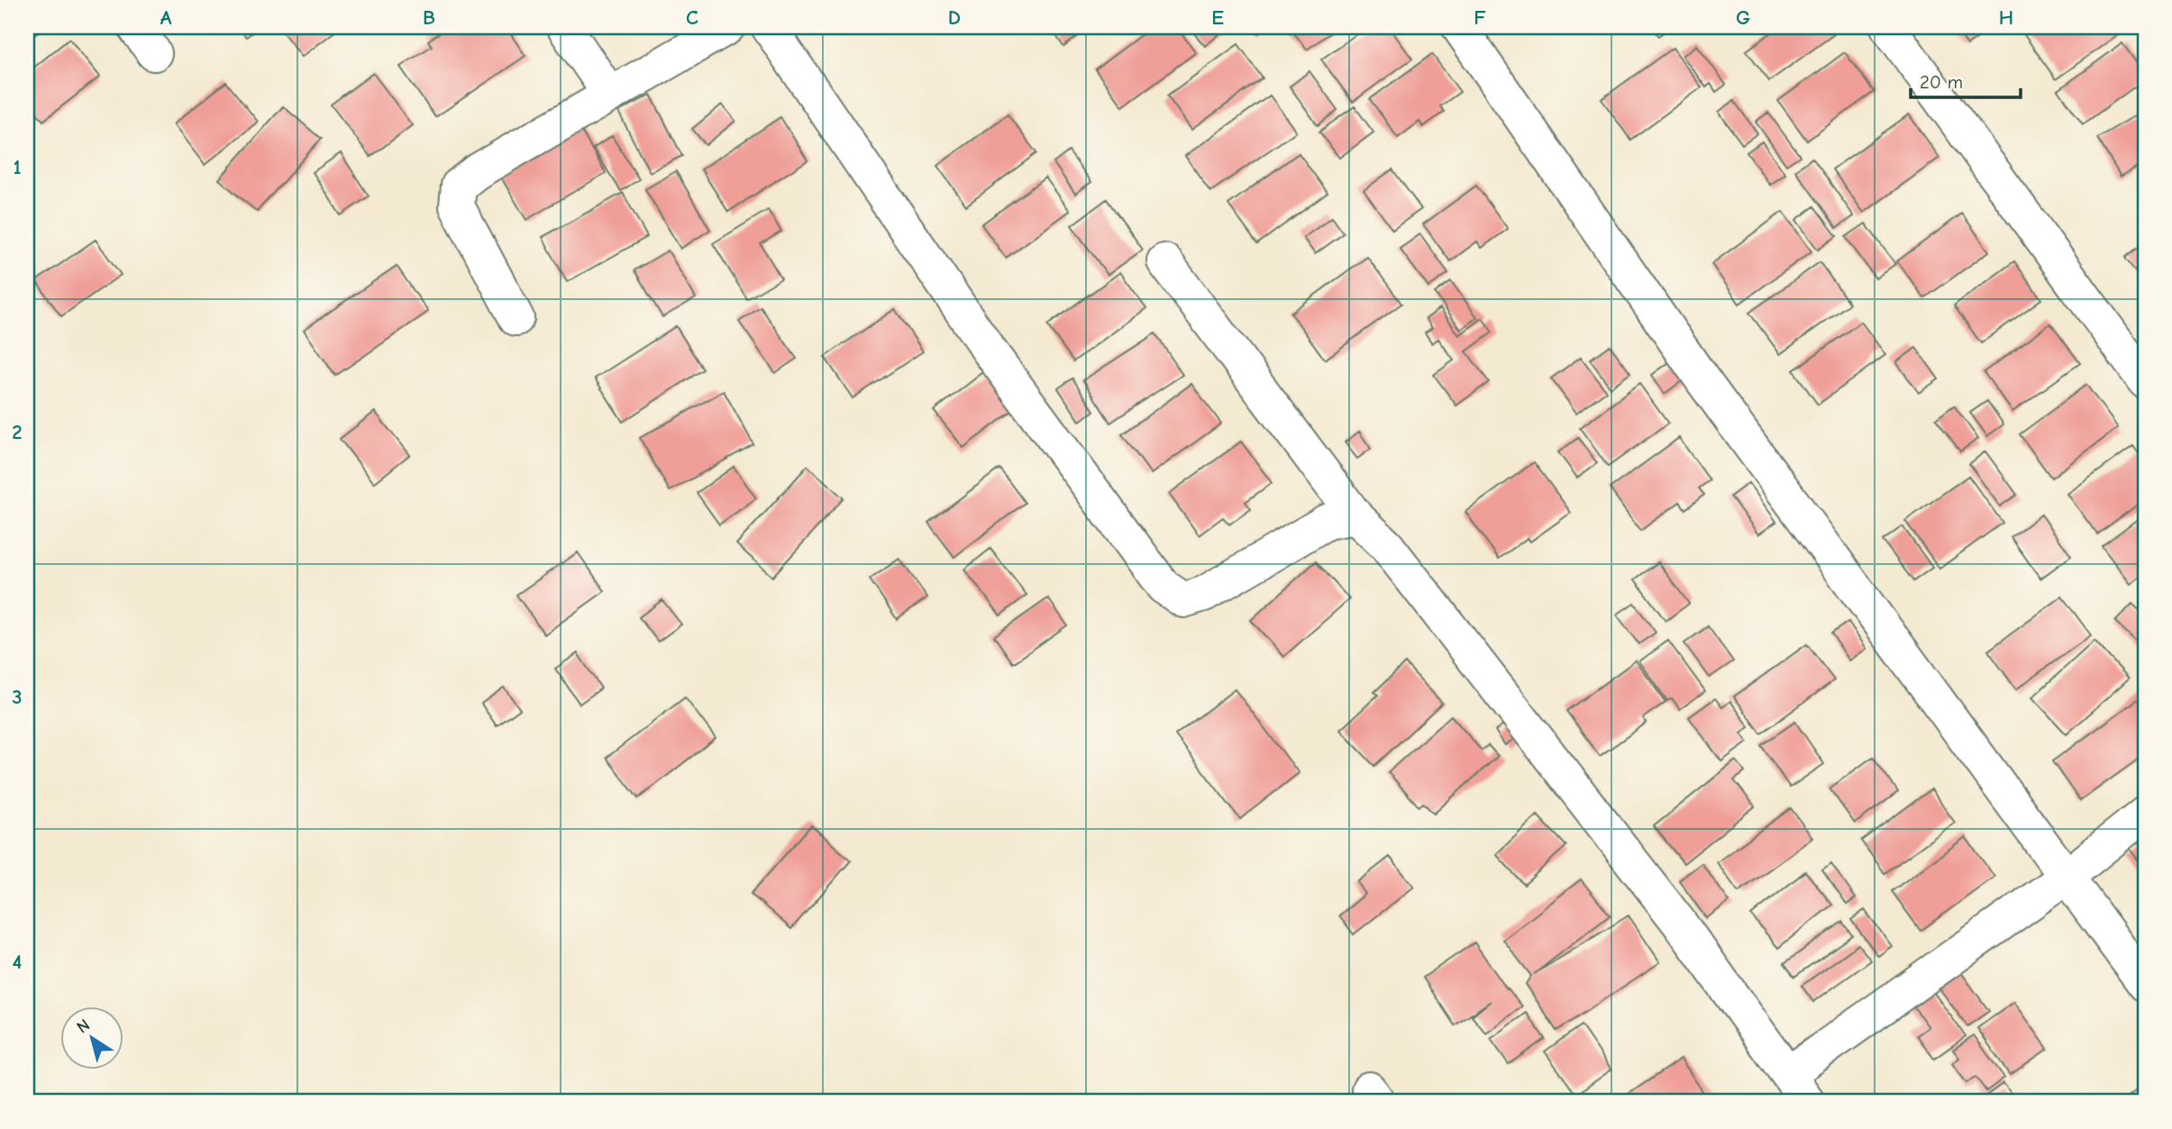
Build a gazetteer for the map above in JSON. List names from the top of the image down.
{
  "scale_bar": "20 m",
  "north": "top left",
  "grid": {
    "columns": [
      "A",
      "B",
      "C",
      "D",
      "E",
      "F",
      "G",
      "H"
    ],
    "rows": [
      "1",
      "2",
      "3",
      "4"
    ]
  }
}
